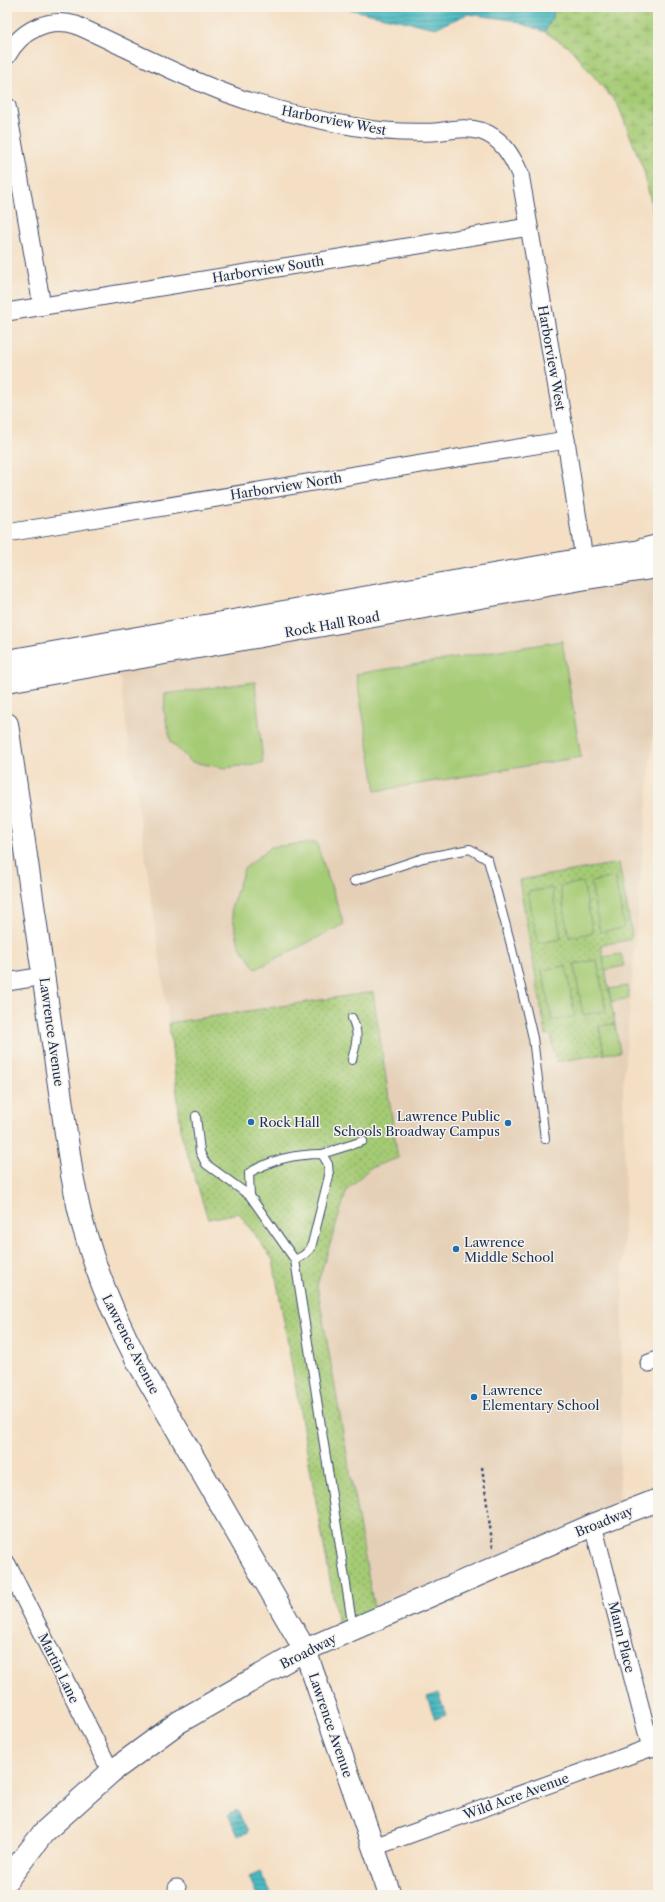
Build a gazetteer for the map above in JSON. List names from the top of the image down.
{
  "streets": {
    "main road": ["Rock Hall Road", "Lawrence Avenue", "Broadway"],
    "street": [
      "Harborview West",
      "Harborview South",
      "Harborview North",
      "Mann Place",
      "Martin Lane",
      "Wild Acre Avenue"
    ]
  },
  "crossings": [
    ["Harborview West", "Harborview South"],
    ["Harborview West", "Harborview North"],
    ["Harborview West", "Rock Hall Road"],
    ["Lawrence Avenue", "Broadway"],
    ["Lawrence Avenue", "Wild Acre Avenue"],
    ["Broadway", "Mann Place"],
    ["Broadway", "Martin Lane"],
    ["Mann Place", "Wild Acre Avenue"]
  ],
  "places": [
    "Rock Hall",
    "Lawrence Public Schools Broadway Campus",
    "Lawrence Middle School",
    "Lawrence Elementary School"
  ]
}
